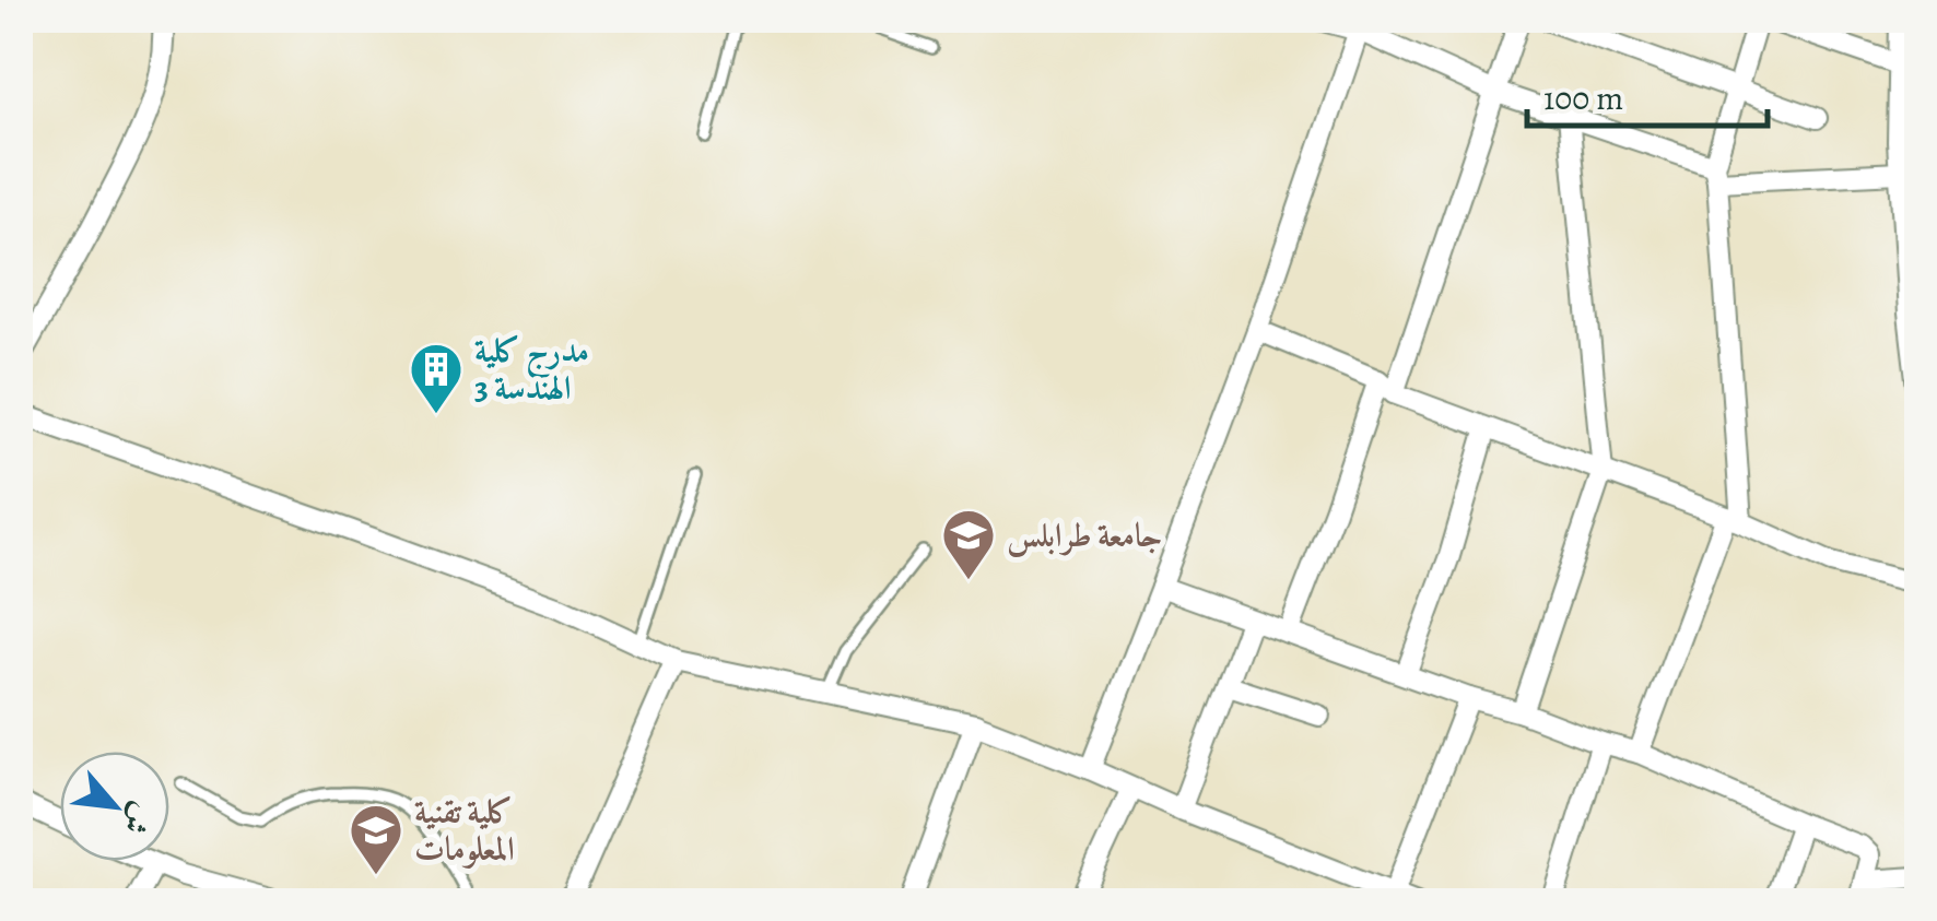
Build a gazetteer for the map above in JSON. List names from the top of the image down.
{
  "places": {
    "building": ["مدرج كلية الهندسة 3"],
    "school or university": ["جامعة طرابلس", "كلية تقنية المعلومات"]
  },
  "scale_bar": "100 m",
  "north": "bottom right"
}
